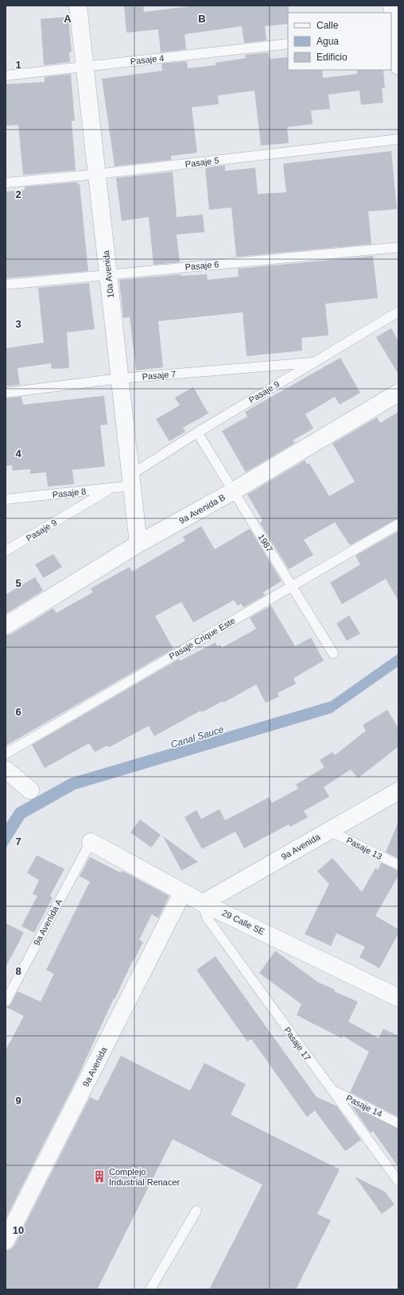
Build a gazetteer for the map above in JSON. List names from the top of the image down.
{
  "streets": {
    "street": [
      "10a Avenida",
      "9a Avenida B",
      "9a Avenida",
      "29 Calle SE"
    ],
    "lane": [
      "Pasaje 4",
      "Pasaje 5",
      "Pasaje 6",
      "Pasaje 7",
      "Pasaje 9",
      "Pasaje 8",
      "1987",
      "Pasaje Crique Este",
      "Pasaje 13",
      "9a Avenida A",
      "Pasaje 17",
      "Pasaje 14"
    ]
  },
  "crossings": [
    ["Pasaje 4", "10a Avenida"],
    ["Pasaje 5", "10a Avenida"],
    ["Pasaje 6", "10a Avenida"],
    ["10a Avenida", "Pasaje 7"],
    ["10a Avenida", "Pasaje 9"],
    ["10a Avenida", "Pasaje 8"],
    ["10a Avenida", "9a Avenida B"],
    ["Pasaje 7", "Pasaje 9"],
    ["Pasaje 9", "Pasaje 8"],
    ["Pasaje 9", "1987"],
    ["9a Avenida B", "1987"],
    ["1987", "Pasaje Crique Este"],
    ["9a Avenida", "Pasaje 13"],
    ["9a Avenida", "29 Calle SE"],
    ["9a Avenida", "Pasaje 17"],
    ["9a Avenida A", "29 Calle SE"],
    ["29 Calle SE", "Pasaje 17"],
    ["Pasaje 17", "Pasaje 14"]
  ],
  "water": ["Canal Sauce"],
  "places": {
    "building": ["Complejo Industrial Renacer"]
  },
  "legend": ["Calle", "Agua", "Edificio"],
  "grid": {
    "columns": ["A", "B"],
    "rows": [
      "1",
      "2",
      "3",
      "4",
      "5",
      "6",
      "7",
      "8",
      "9",
      "10"
    ]
  }
}
